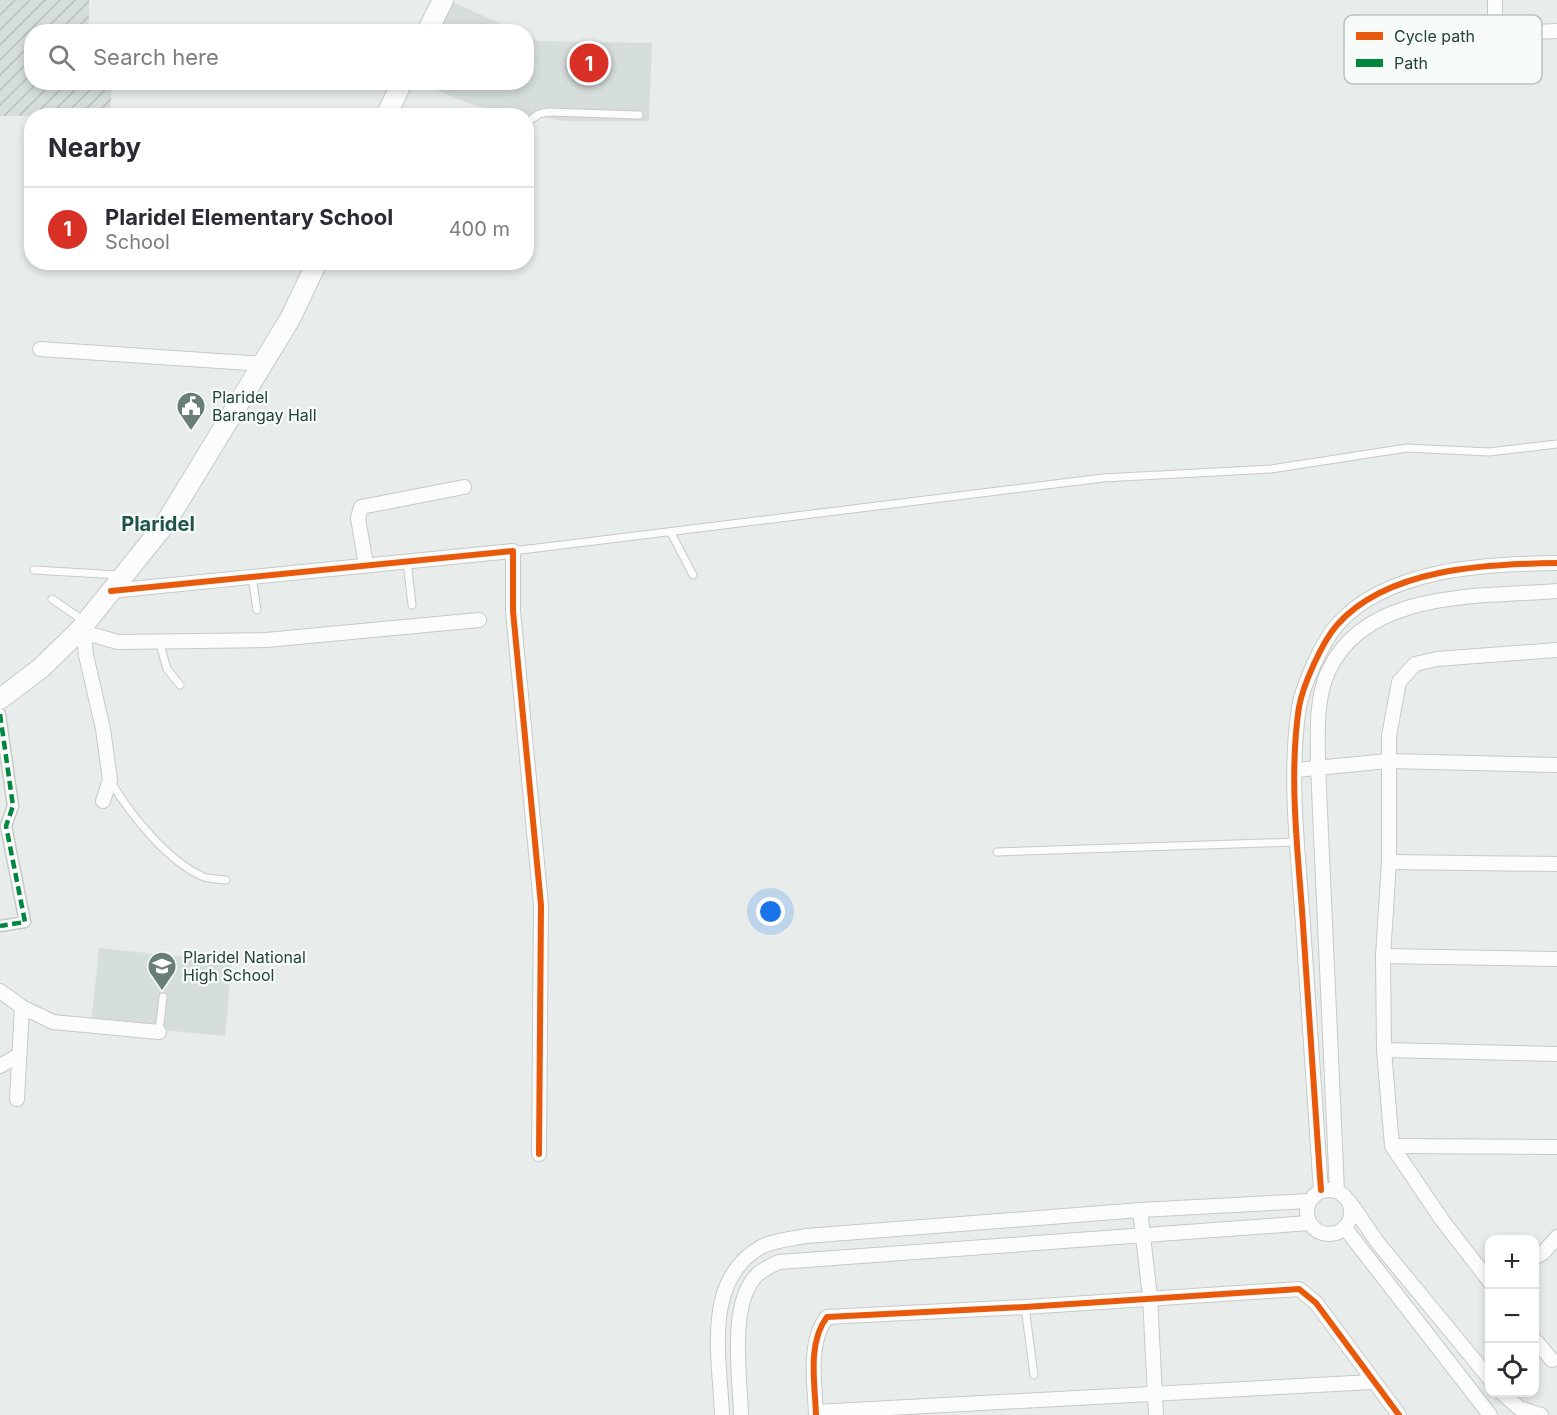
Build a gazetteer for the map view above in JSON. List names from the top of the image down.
{
  "districts": ["Plaridel"],
  "places": {
    "public building": ["Plaridel Barangay Hall"],
    "school or university": ["Plaridel National High School"]
  },
  "legend": ["Cycle path", "Path"],
  "page": {
    "search": "Search here",
    "pins": "1",
    "heading": "Nearby",
    "list": [
      {
        "mark": "1",
        "name": "Plaridel Elementary School",
        "note": "School",
        "value": "400 m"
      }
    ],
    "map_buttons": ["+", "−"]
  }
}
